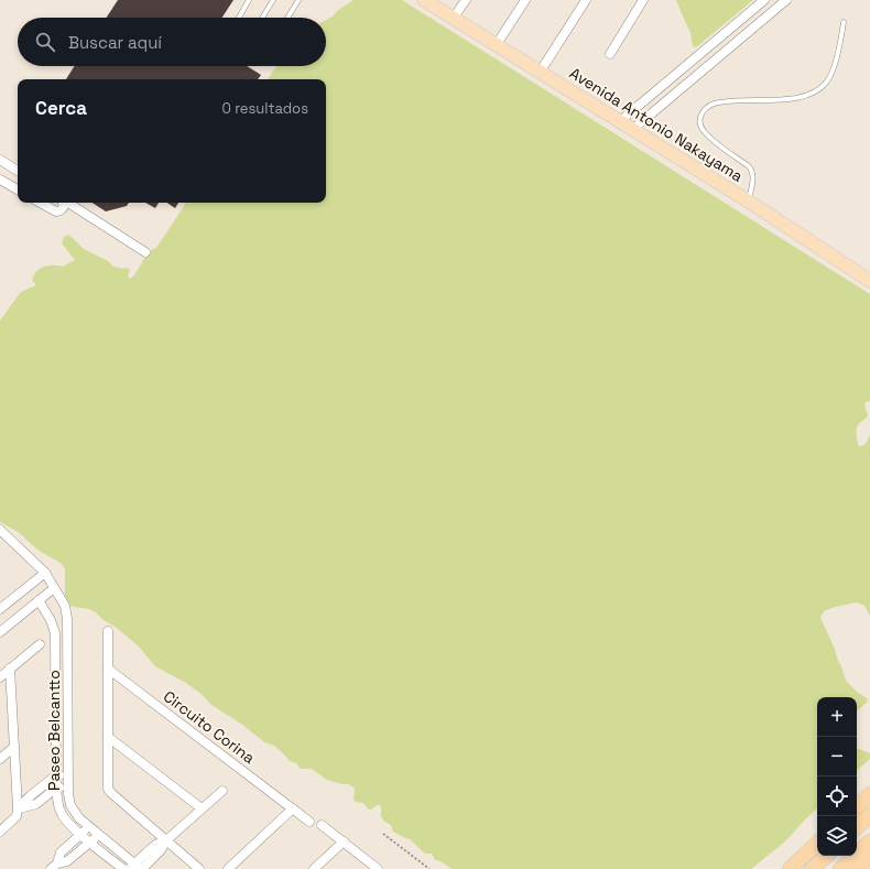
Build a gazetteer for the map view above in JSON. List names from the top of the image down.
{
  "streets": {
    "main road": ["Avenida Antonio Nakayama"],
    "street": ["Circuito Corina", "Paseo Belcantto"]
  },
  "page": {
    "search": "Buscar aquí",
    "heading": ["Cerca", "0 resultados"],
    "map_buttons": ["+", "−"]
  }
}
